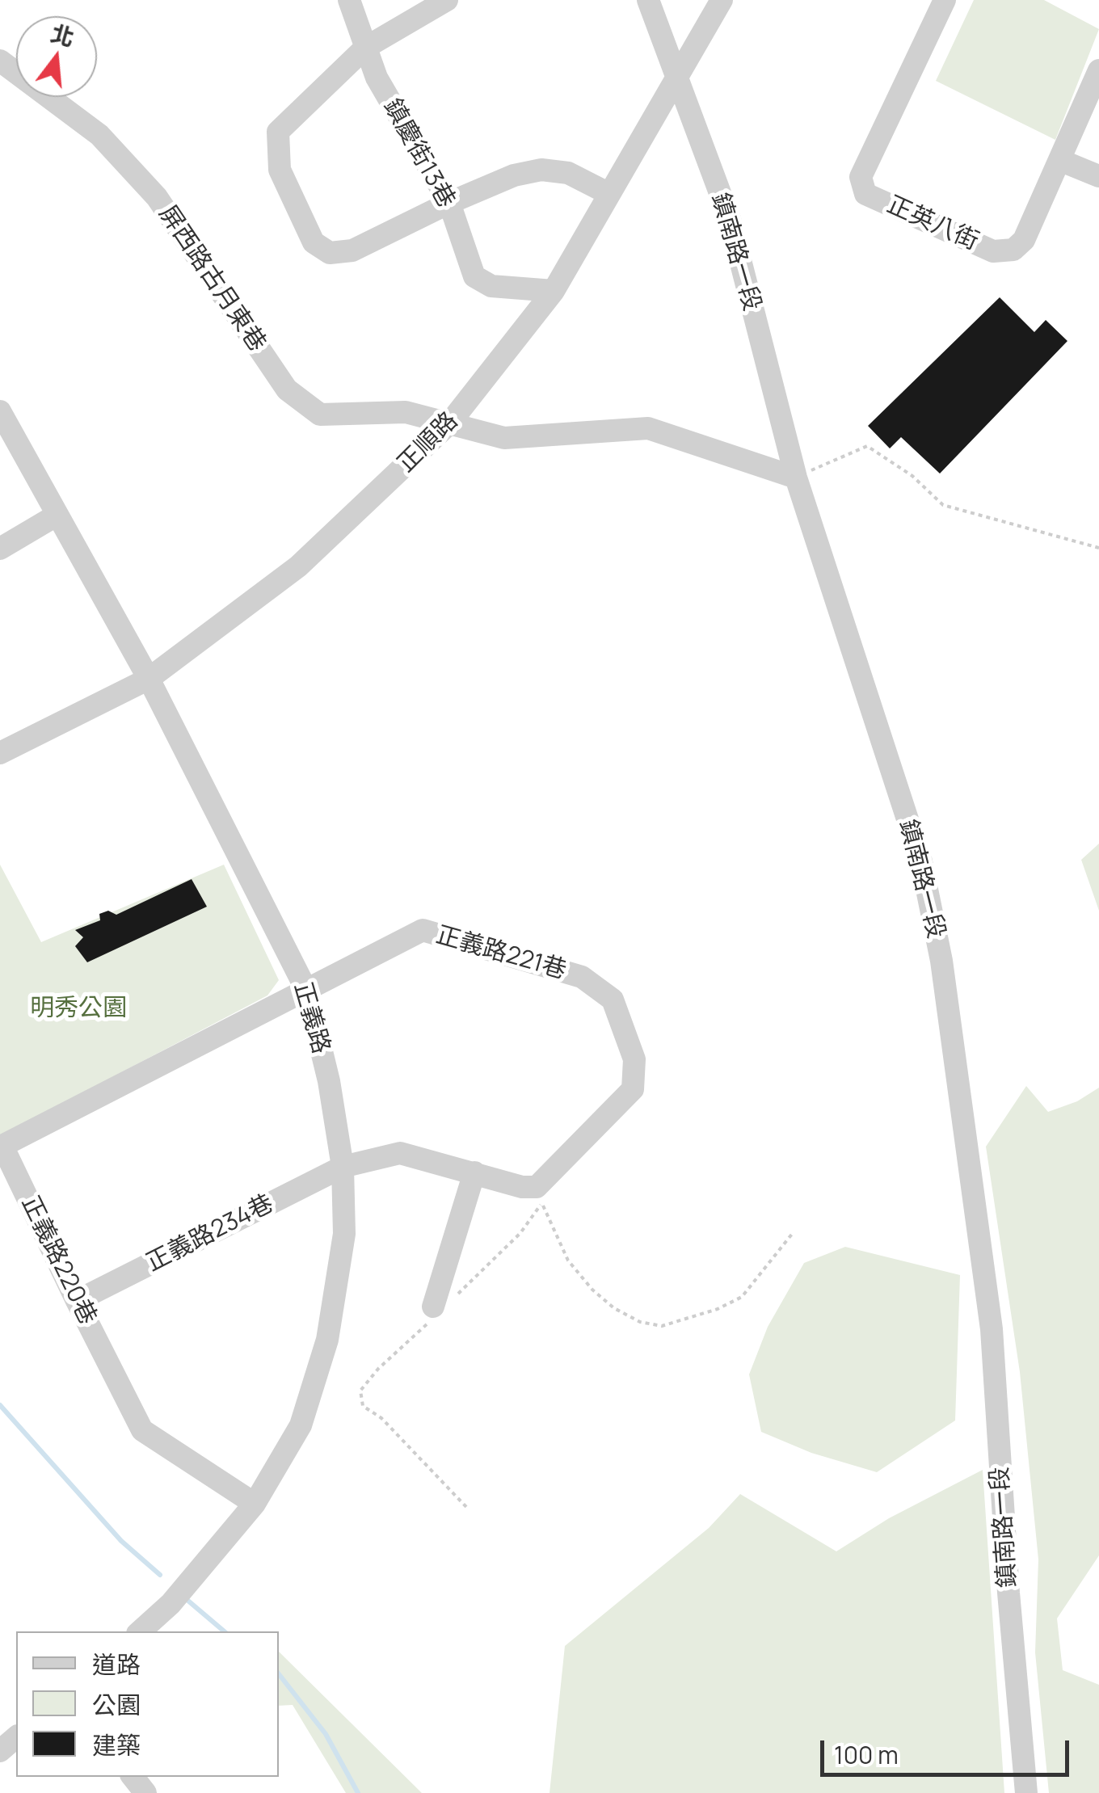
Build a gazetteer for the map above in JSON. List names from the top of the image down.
{
  "streets": {
    "street": [
      "鎮慶街13巷",
      "正英八街",
      "鎮南路一段",
      "屏西路古月東巷",
      "正順路",
      "正義路221巷",
      "正義路",
      "正義路234巷",
      "正義路220巷"
    ]
  },
  "crossings": [
    ["鎮慶街13巷", "正順路"],
    ["鎮南路一段", "屏西路古月東巷"],
    ["鎮南路一段", "正順路"],
    ["屏西路古月東巷", "正順路"],
    ["正順路", "正義路"],
    ["正義路221巷", "正義路"],
    ["正義路221巷", "正義路220巷"],
    ["正義路", "正義路234巷"],
    ["正義路", "正義路220巷"],
    ["正義路234巷", "正義路220巷"]
  ],
  "parks": ["明秀公園"],
  "legend": ["道路", "公園", "建築"],
  "scale_bar": "100 m",
  "north": "top"
}
